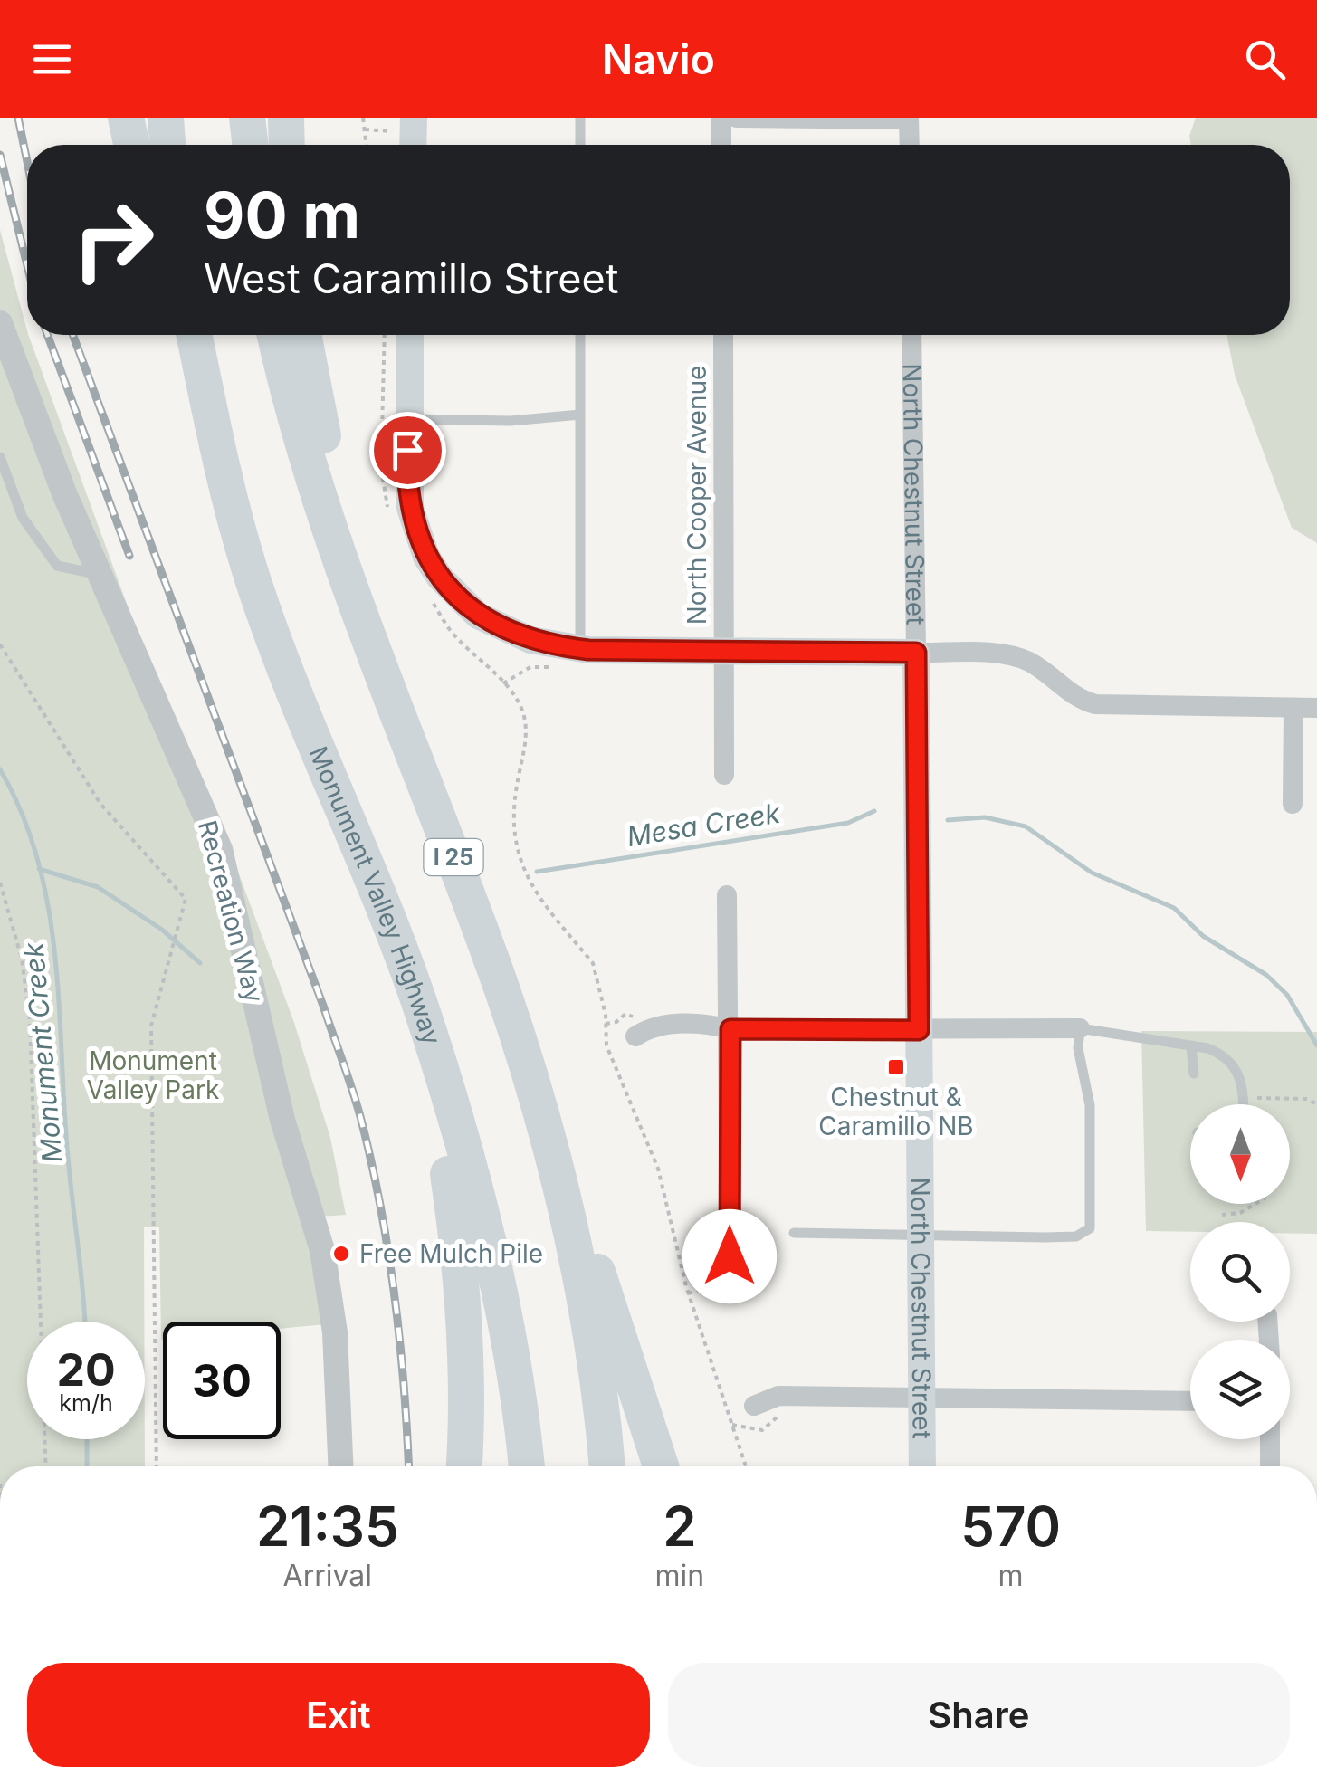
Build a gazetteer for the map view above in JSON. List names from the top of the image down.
{
  "streets": {
    "highway": ["I 25", "Monument Valley Highway"],
    "main road": ["North Chestnut Street"],
    "street": ["North Cooper Avenue", "Recreation Way"]
  },
  "water": ["Mesa Creek", "Monument Creek"],
  "parks": ["Monument Valley Park"],
  "places": {
    "transit": ["Chestnut & Caramillo NB"],
    "other": ["Free Mulch Pile"]
  },
  "north": "bottom",
  "page": {
    "header": "Navio",
    "turn": ["90 m", "West Caramillo Street"],
    "speed": "20 km/h",
    "limit": "30",
    "eta": [
      "21:35",
      "Arrival",
      "2",
      "min",
      "570",
      "m"
    ],
    "buttons": ["Exit", "Share"]
  }
}
